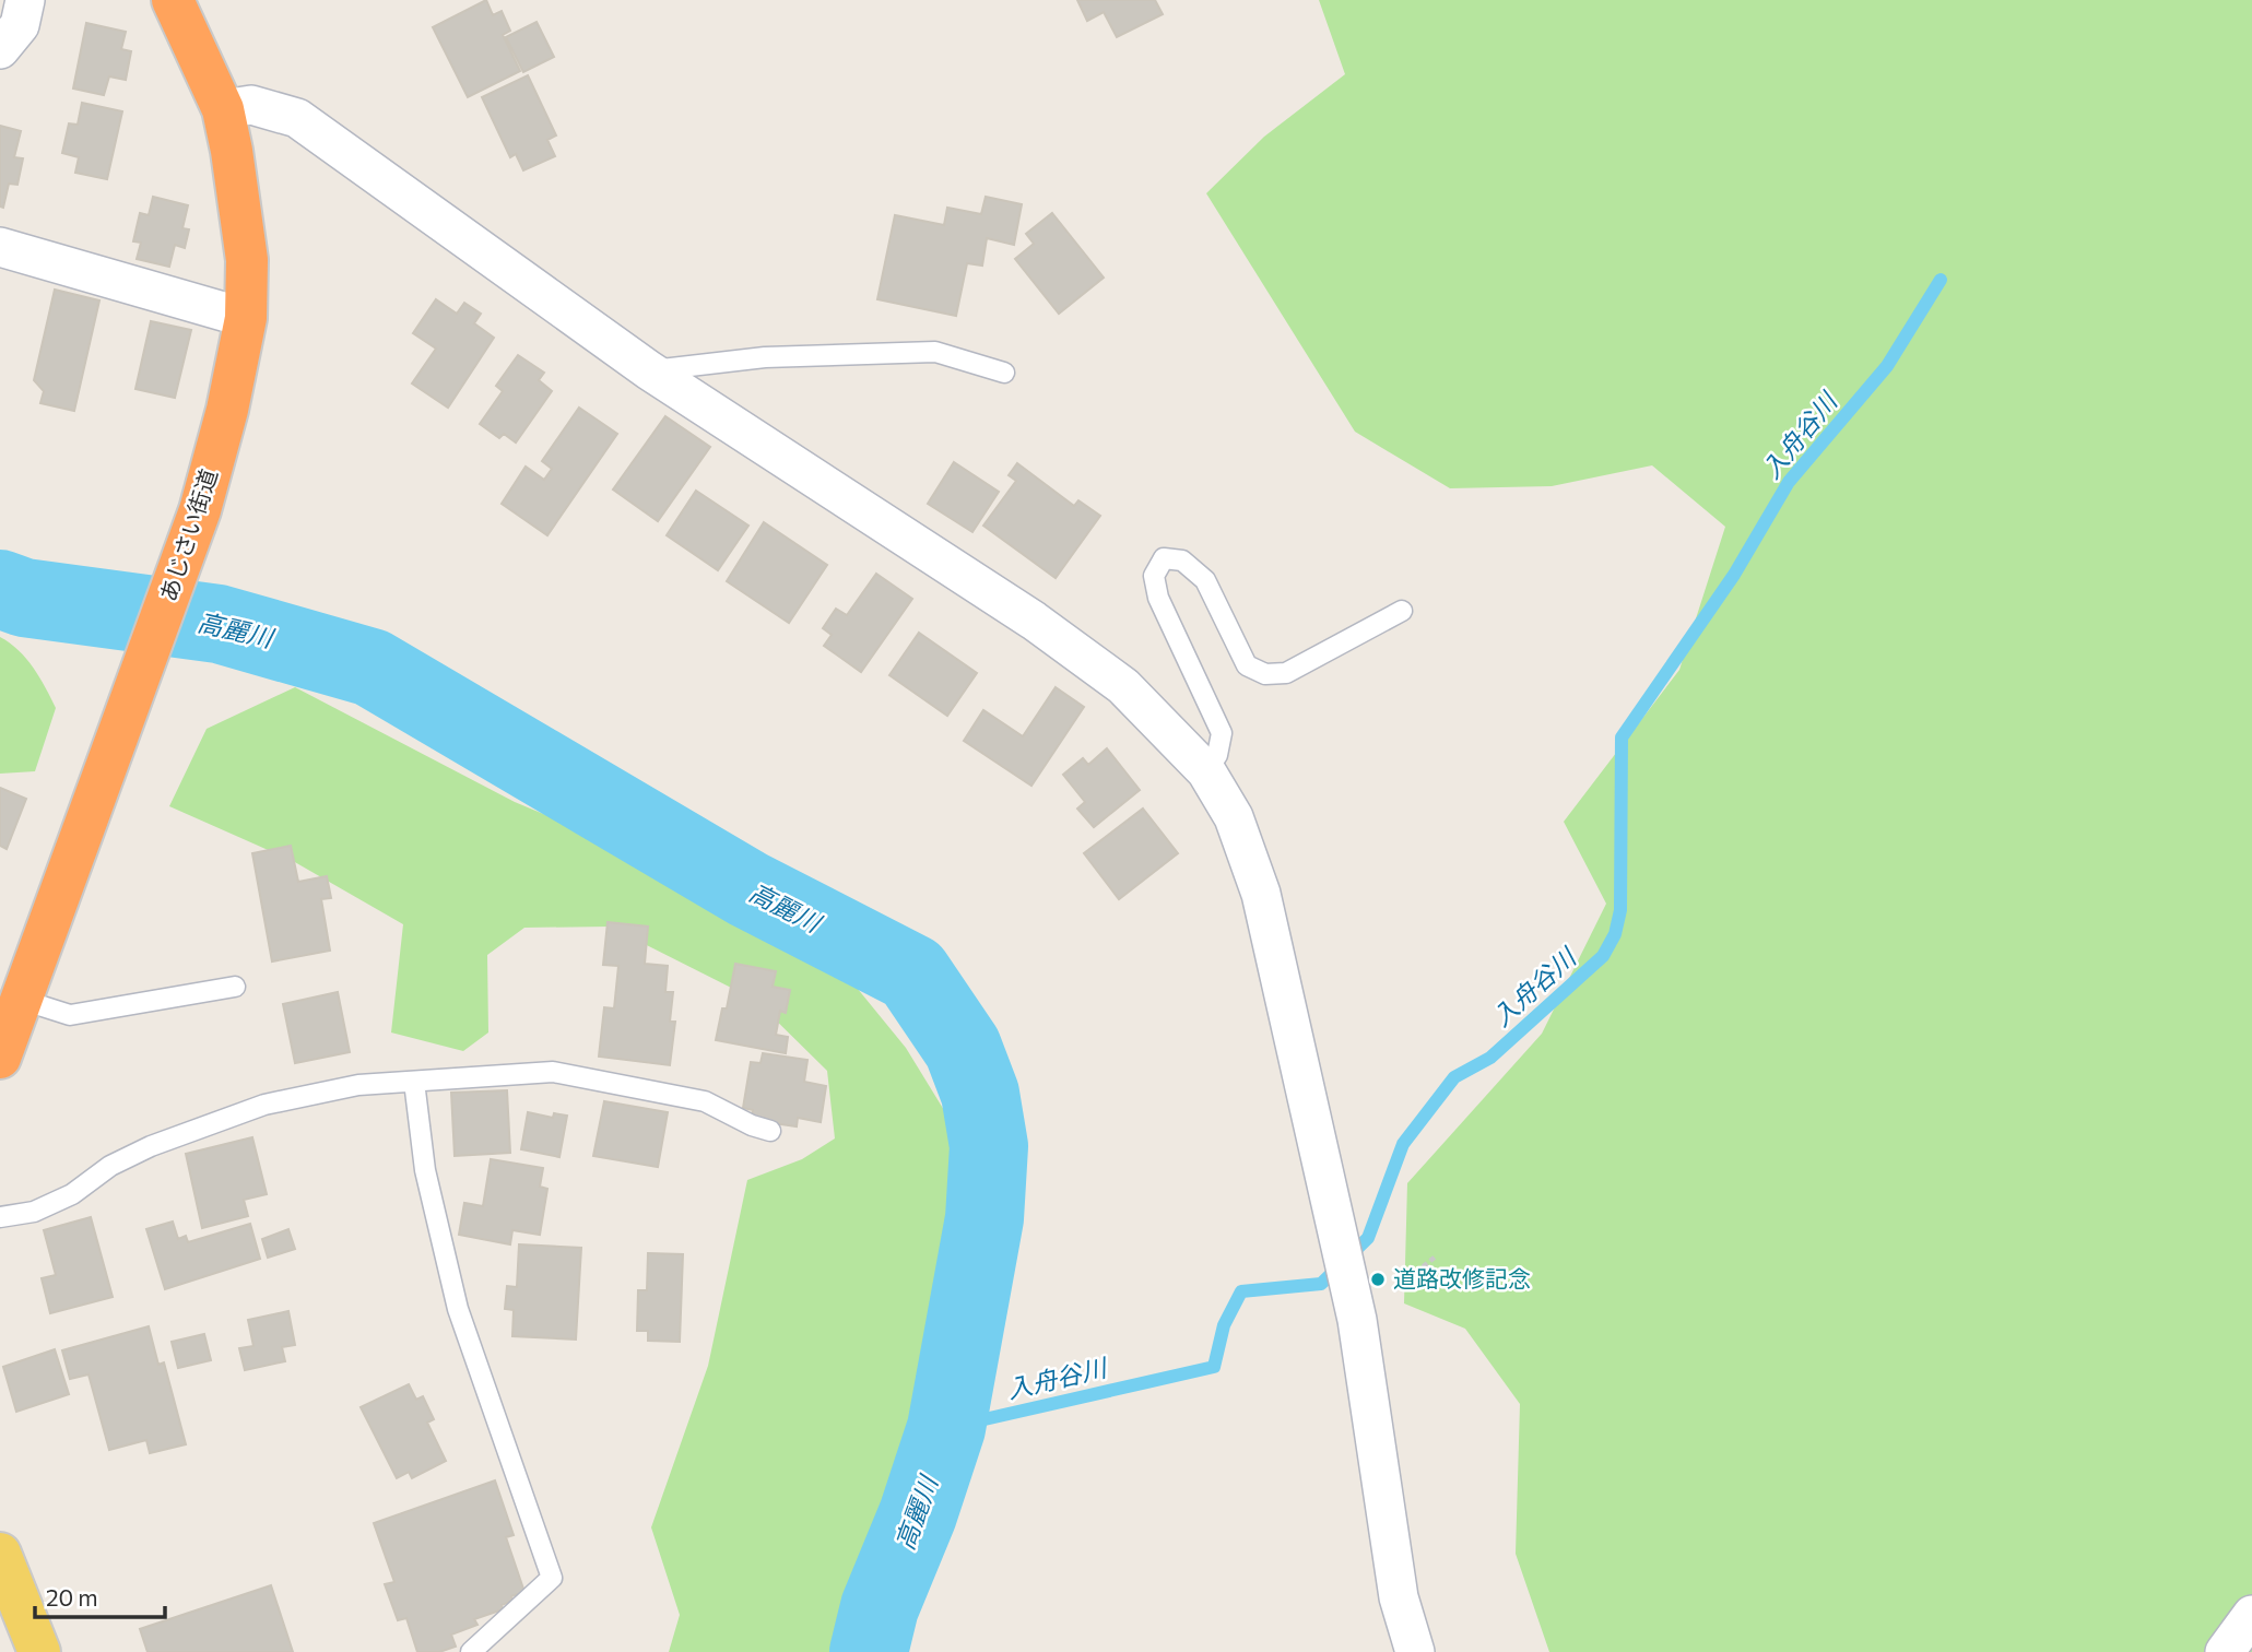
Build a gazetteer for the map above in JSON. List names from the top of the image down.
{
  "streets": {
    "highway": ["あじさい街道"]
  },
  "water": ["入舟谷川", "高麗川"],
  "places": ["道路改修記念"],
  "scale_bar": "20 m"
}
